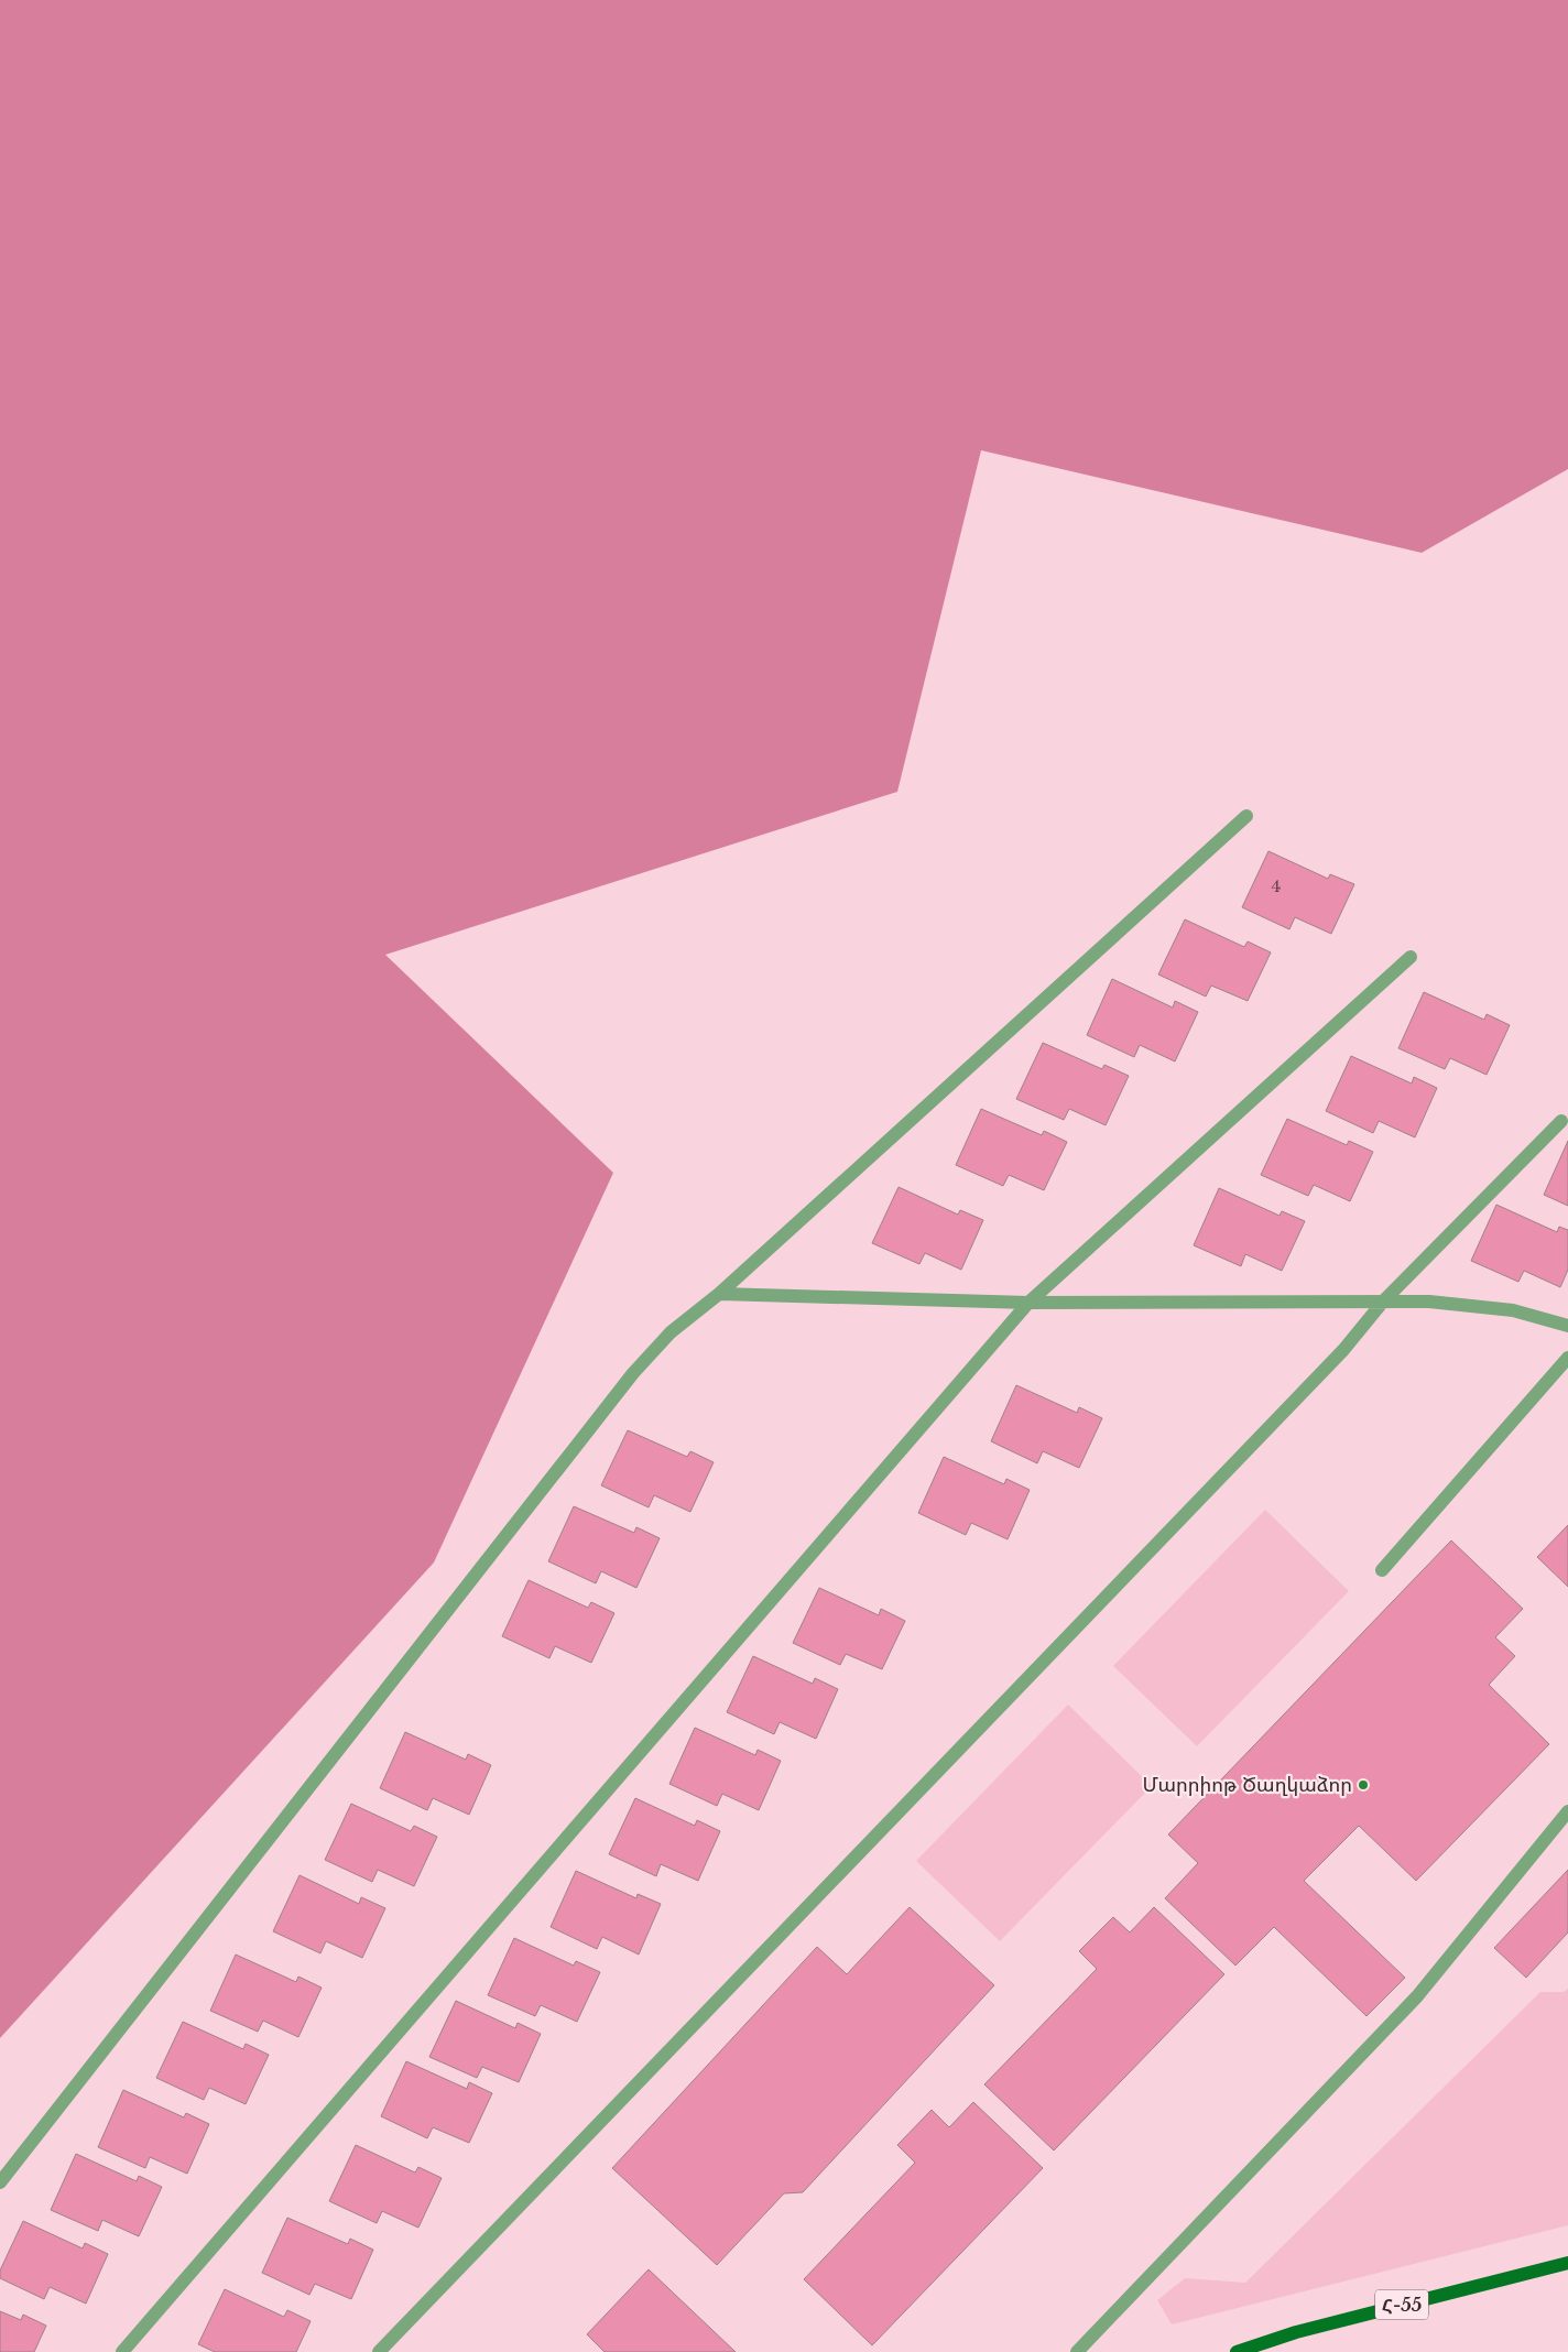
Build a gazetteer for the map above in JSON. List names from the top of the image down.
{
  "streets": {
    "main road": ["Հ-55"]
  },
  "places": ["Մարրիոթ Ծաղկաձոր"],
  "house_numbers": ["4"]
}
